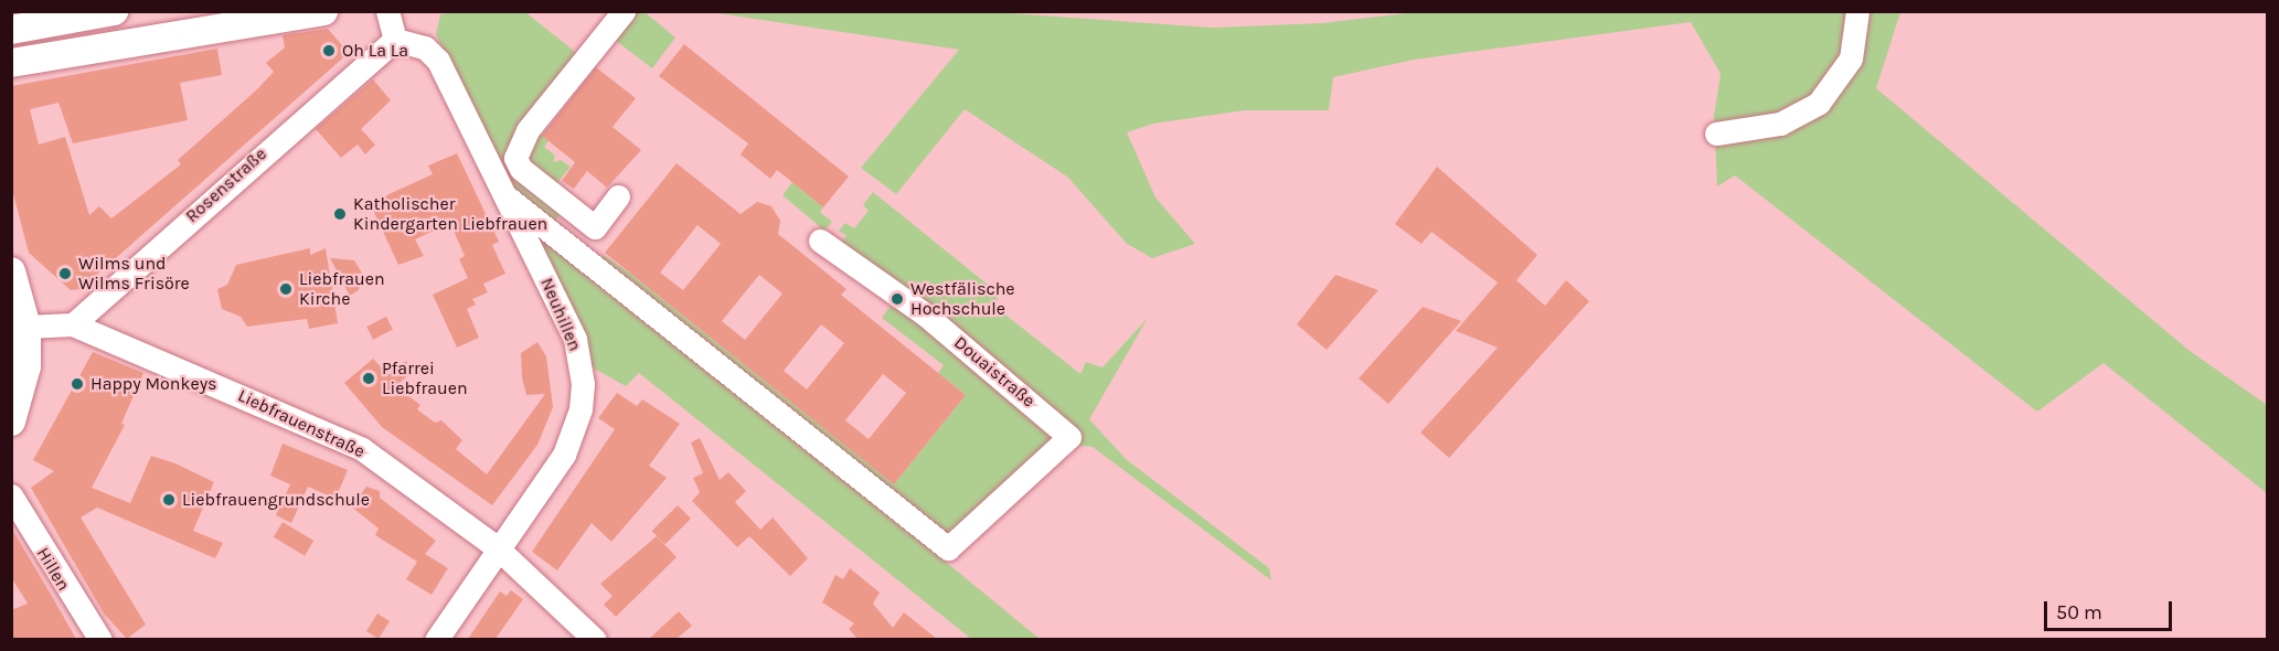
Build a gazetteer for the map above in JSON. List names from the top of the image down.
{
  "streets": {
    "street": [
      "Rosenstraße",
      "Neuhillen",
      "Douaistraße",
      "Liebfrauenstraße",
      "Hillen"
    ]
  },
  "crossings": [
    ["Rosenstraße", "Neuhillen"],
    ["Rosenstraße", "Liebfrauenstraße"],
    ["Neuhillen", "Douaistraße"],
    ["Neuhillen", "Liebfrauenstraße"]
  ],
  "places": [
    "Oh La La",
    "Katholischer Kindergarten Liebfrauen",
    "Wilms und Wilms Frisöre",
    "Liebfrauen Kirche",
    "Westfälische Hochschule",
    "Pfarrei Liebfrauen",
    "Happy Monkeys",
    "Liebfrauengrundschule"
  ],
  "scale_bar": "50 m"
}
